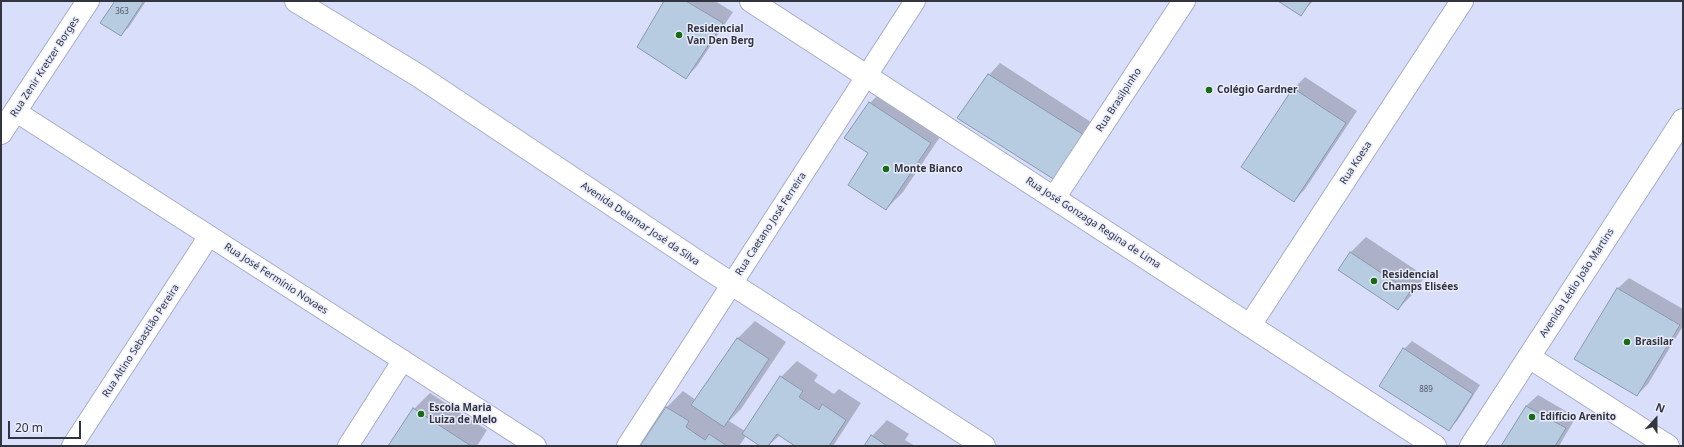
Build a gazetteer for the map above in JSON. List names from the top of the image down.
{
  "streets": {
    "street": [
      "Rua Zenir Kretzer Borges",
      "Rua Brasilpinho",
      "Rua Koesa",
      "Rua José Gonzaga Regina de Lima",
      "Avenida Delamar José da Silva",
      "Rua Caetano José Ferreira",
      "Rua José Fermínio Novaes",
      "Avenida Lédio João Martins",
      "Rua Altino Sebastião Pereira"
    ]
  },
  "crossings": [
    ["Rua Zenir Kretzer Borges", "Rua José Fermínio Novaes"],
    ["Rua Brasilpinho", "Rua José Gonzaga Regina de Lima"],
    ["Rua Koesa", "Rua José Gonzaga Regina de Lima"],
    ["Rua José Gonzaga Regina de Lima", "Rua Caetano José Ferreira"],
    ["Avenida Delamar José da Silva", "Rua Caetano José Ferreira"],
    ["Rua José Fermínio Novaes", "Rua Altino Sebastião Pereira"]
  ],
  "places": [
    "Residencial Van Den Berg",
    "Colégio Gardner",
    "Monte Bianco",
    "Residencial Champs Elisées",
    "Brasilar",
    "Escola Maria Luiza de Melo",
    "Edifício Arenito"
  ],
  "house_numbers": ["363", "889"],
  "scale_bar": "20 m",
  "north": "top"
}
